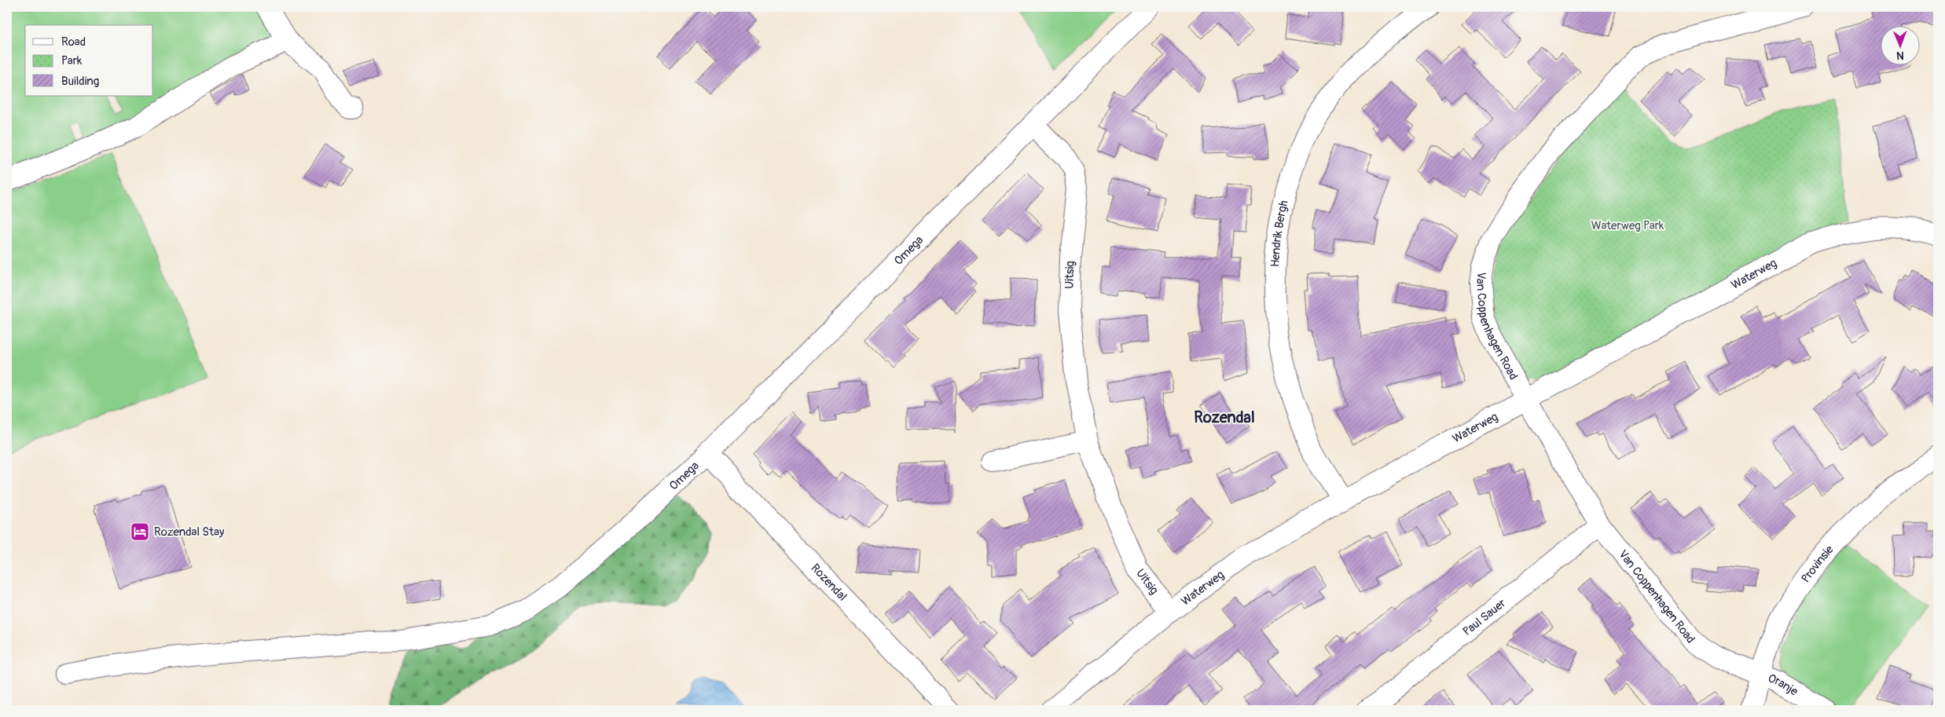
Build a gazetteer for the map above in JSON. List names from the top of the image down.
{
  "streets": {
    "street": [
      "Hendrik Bergh",
      "Omega",
      "Waterweg",
      "Uitsig",
      "Van Coppenhagen Road",
      "Provinsie",
      "Rozendal",
      "Paul Sauer",
      "Oranje"
    ]
  },
  "crossings": [
    ["Hendrik Bergh", "Waterweg"],
    ["Omega", "Uitsig"],
    ["Omega", "Rozendal"],
    ["Waterweg", "Uitsig"],
    ["Waterweg", "Van Coppenhagen Road"],
    ["Van Coppenhagen Road", "Provinsie"],
    ["Van Coppenhagen Road", "Paul Sauer"],
    ["Van Coppenhagen Road", "Oranje"],
    ["Provinsie", "Oranje"]
  ],
  "districts": ["Rozendal"],
  "parks": ["Waterweg Park"],
  "places": {
    "hotel": ["Rozendal Stay"]
  },
  "legend": ["Road", "Park", "Building"],
  "north": "bottom"
}
